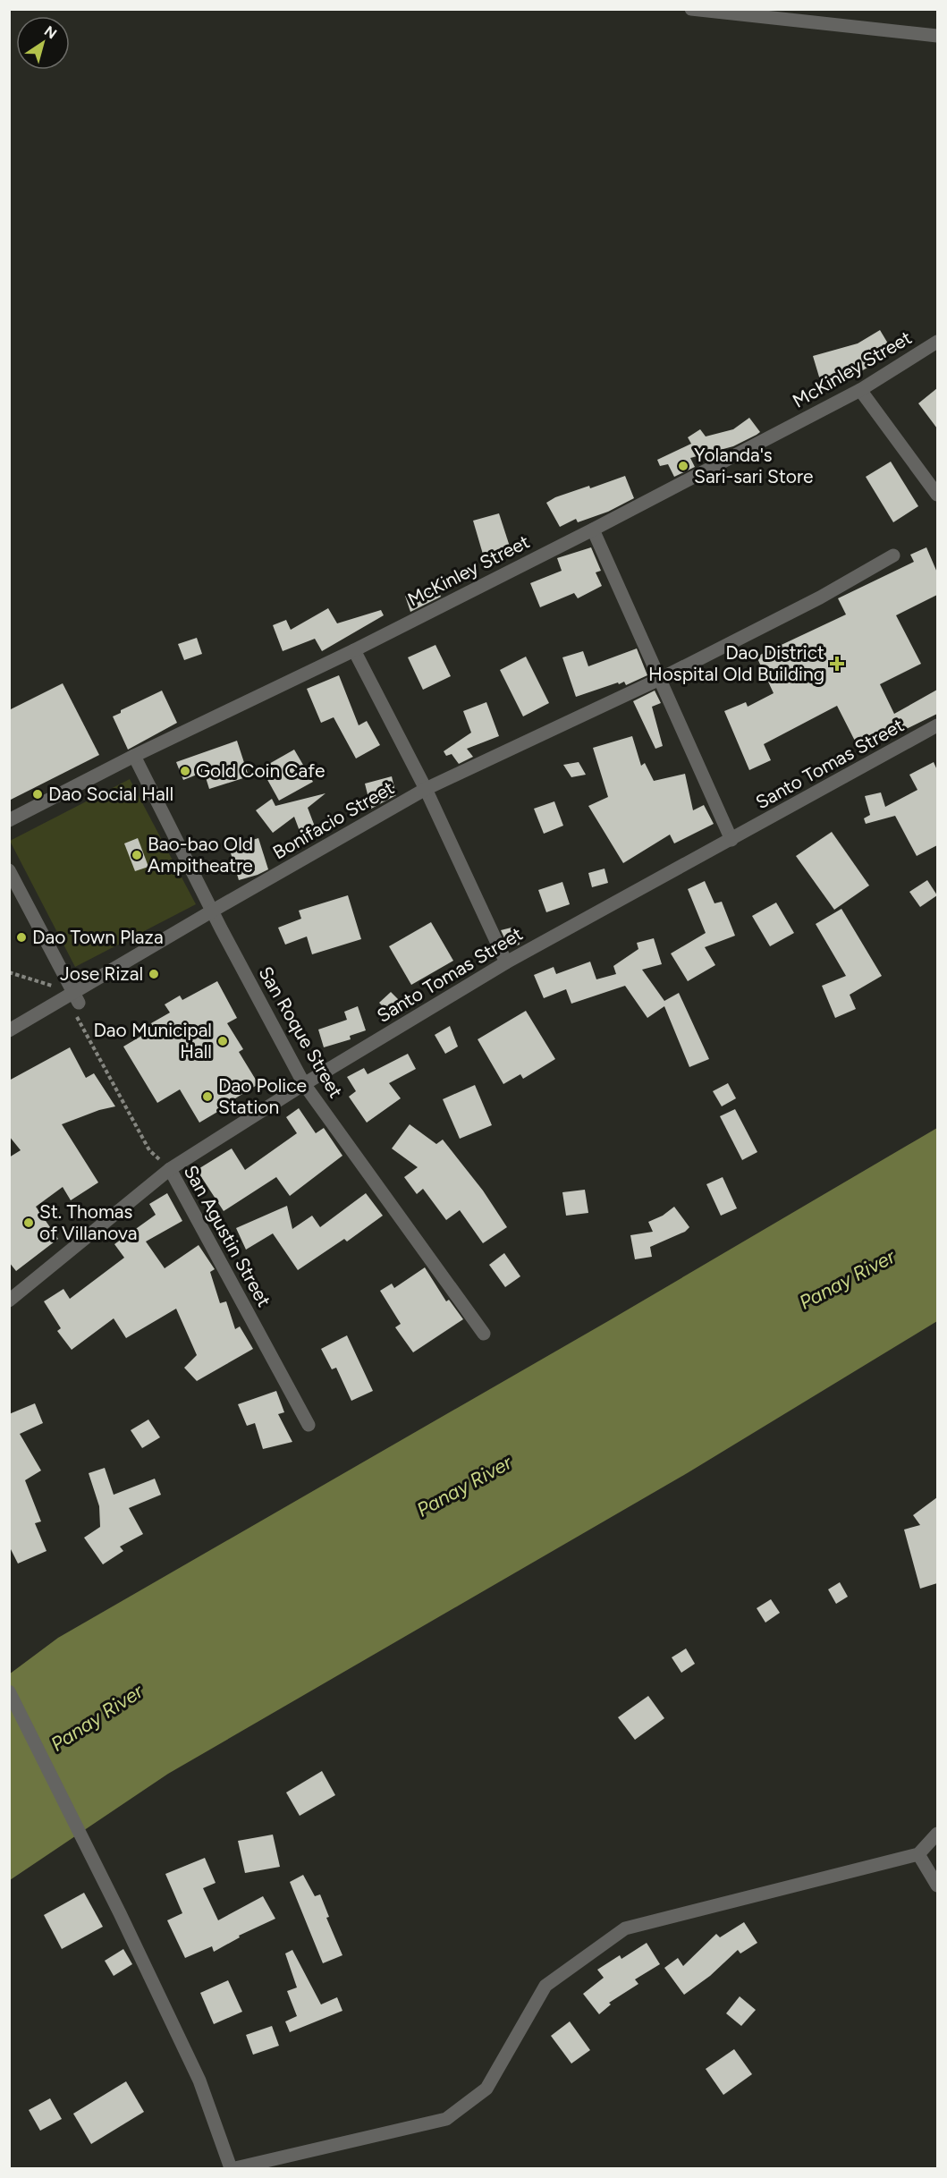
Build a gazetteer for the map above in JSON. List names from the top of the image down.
{
  "streets": {
    "street": [
      "McKinley Street",
      "Santo Tomas Street",
      "Bonifacio Street",
      "San Roque Street",
      "San Agustin Street"
    ]
  },
  "crossings": [
    ["McKinley Street", "San Roque Street"],
    ["Santo Tomas Street", "San Roque Street"],
    ["Santo Tomas Street", "San Agustin Street"],
    ["Bonifacio Street", "San Roque Street"],
    ["Bonifacio Street", "San Agustin Street"]
  ],
  "water": ["Panay River"],
  "places": {
    "other": [
      "Yolanda's Sari-sari Store",
      "Gold Coin Cafe",
      "Dao Social Hall",
      "Bao-bao Old Ampitheatre",
      "Dao Town Plaza",
      "Jose Rizal",
      "Dao Municipal Hall",
      "Dao Police Station",
      "St. Thomas of Villanova"
    ],
    "health": ["Dao District Hospital Old Building"]
  },
  "north": "top right"
}
